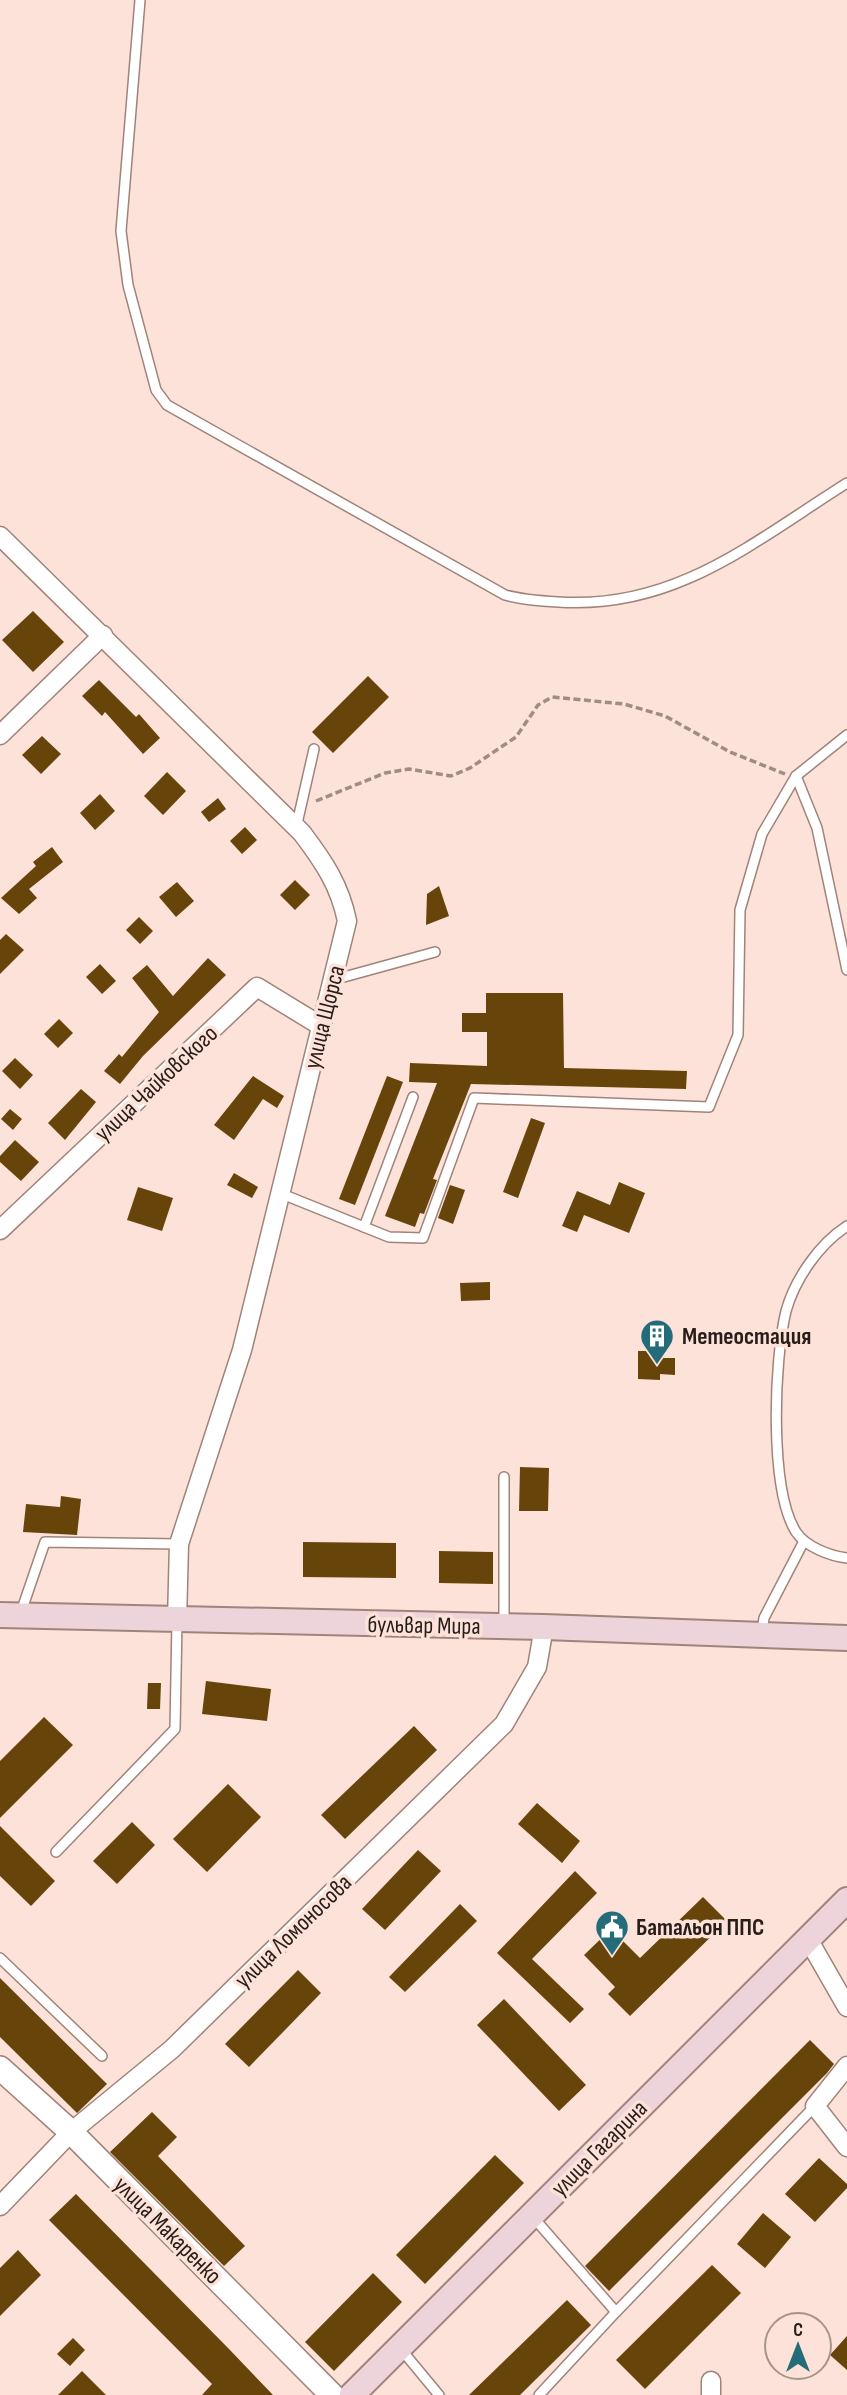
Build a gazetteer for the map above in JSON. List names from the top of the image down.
{
  "streets": {
    "main road": ["бульвар Мира", "улица Гагарина"],
    "street": [
      "улица Щорса",
      "улица Чайковского",
      "улица Ломоносова",
      "улица Макаренко"
    ]
  },
  "crossings": [
    ["улица Щорса", "улица Чайковского"],
    ["улица Щорса", "бульвар Мира"],
    ["бульвар Мира", "улица Ломоносова"],
    ["улица Ломоносова", "улица Макаренко"]
  ],
  "places": {
    "building": ["Метеостация"],
    "public building": ["Батальон ППС"]
  },
  "north": "top"
}
